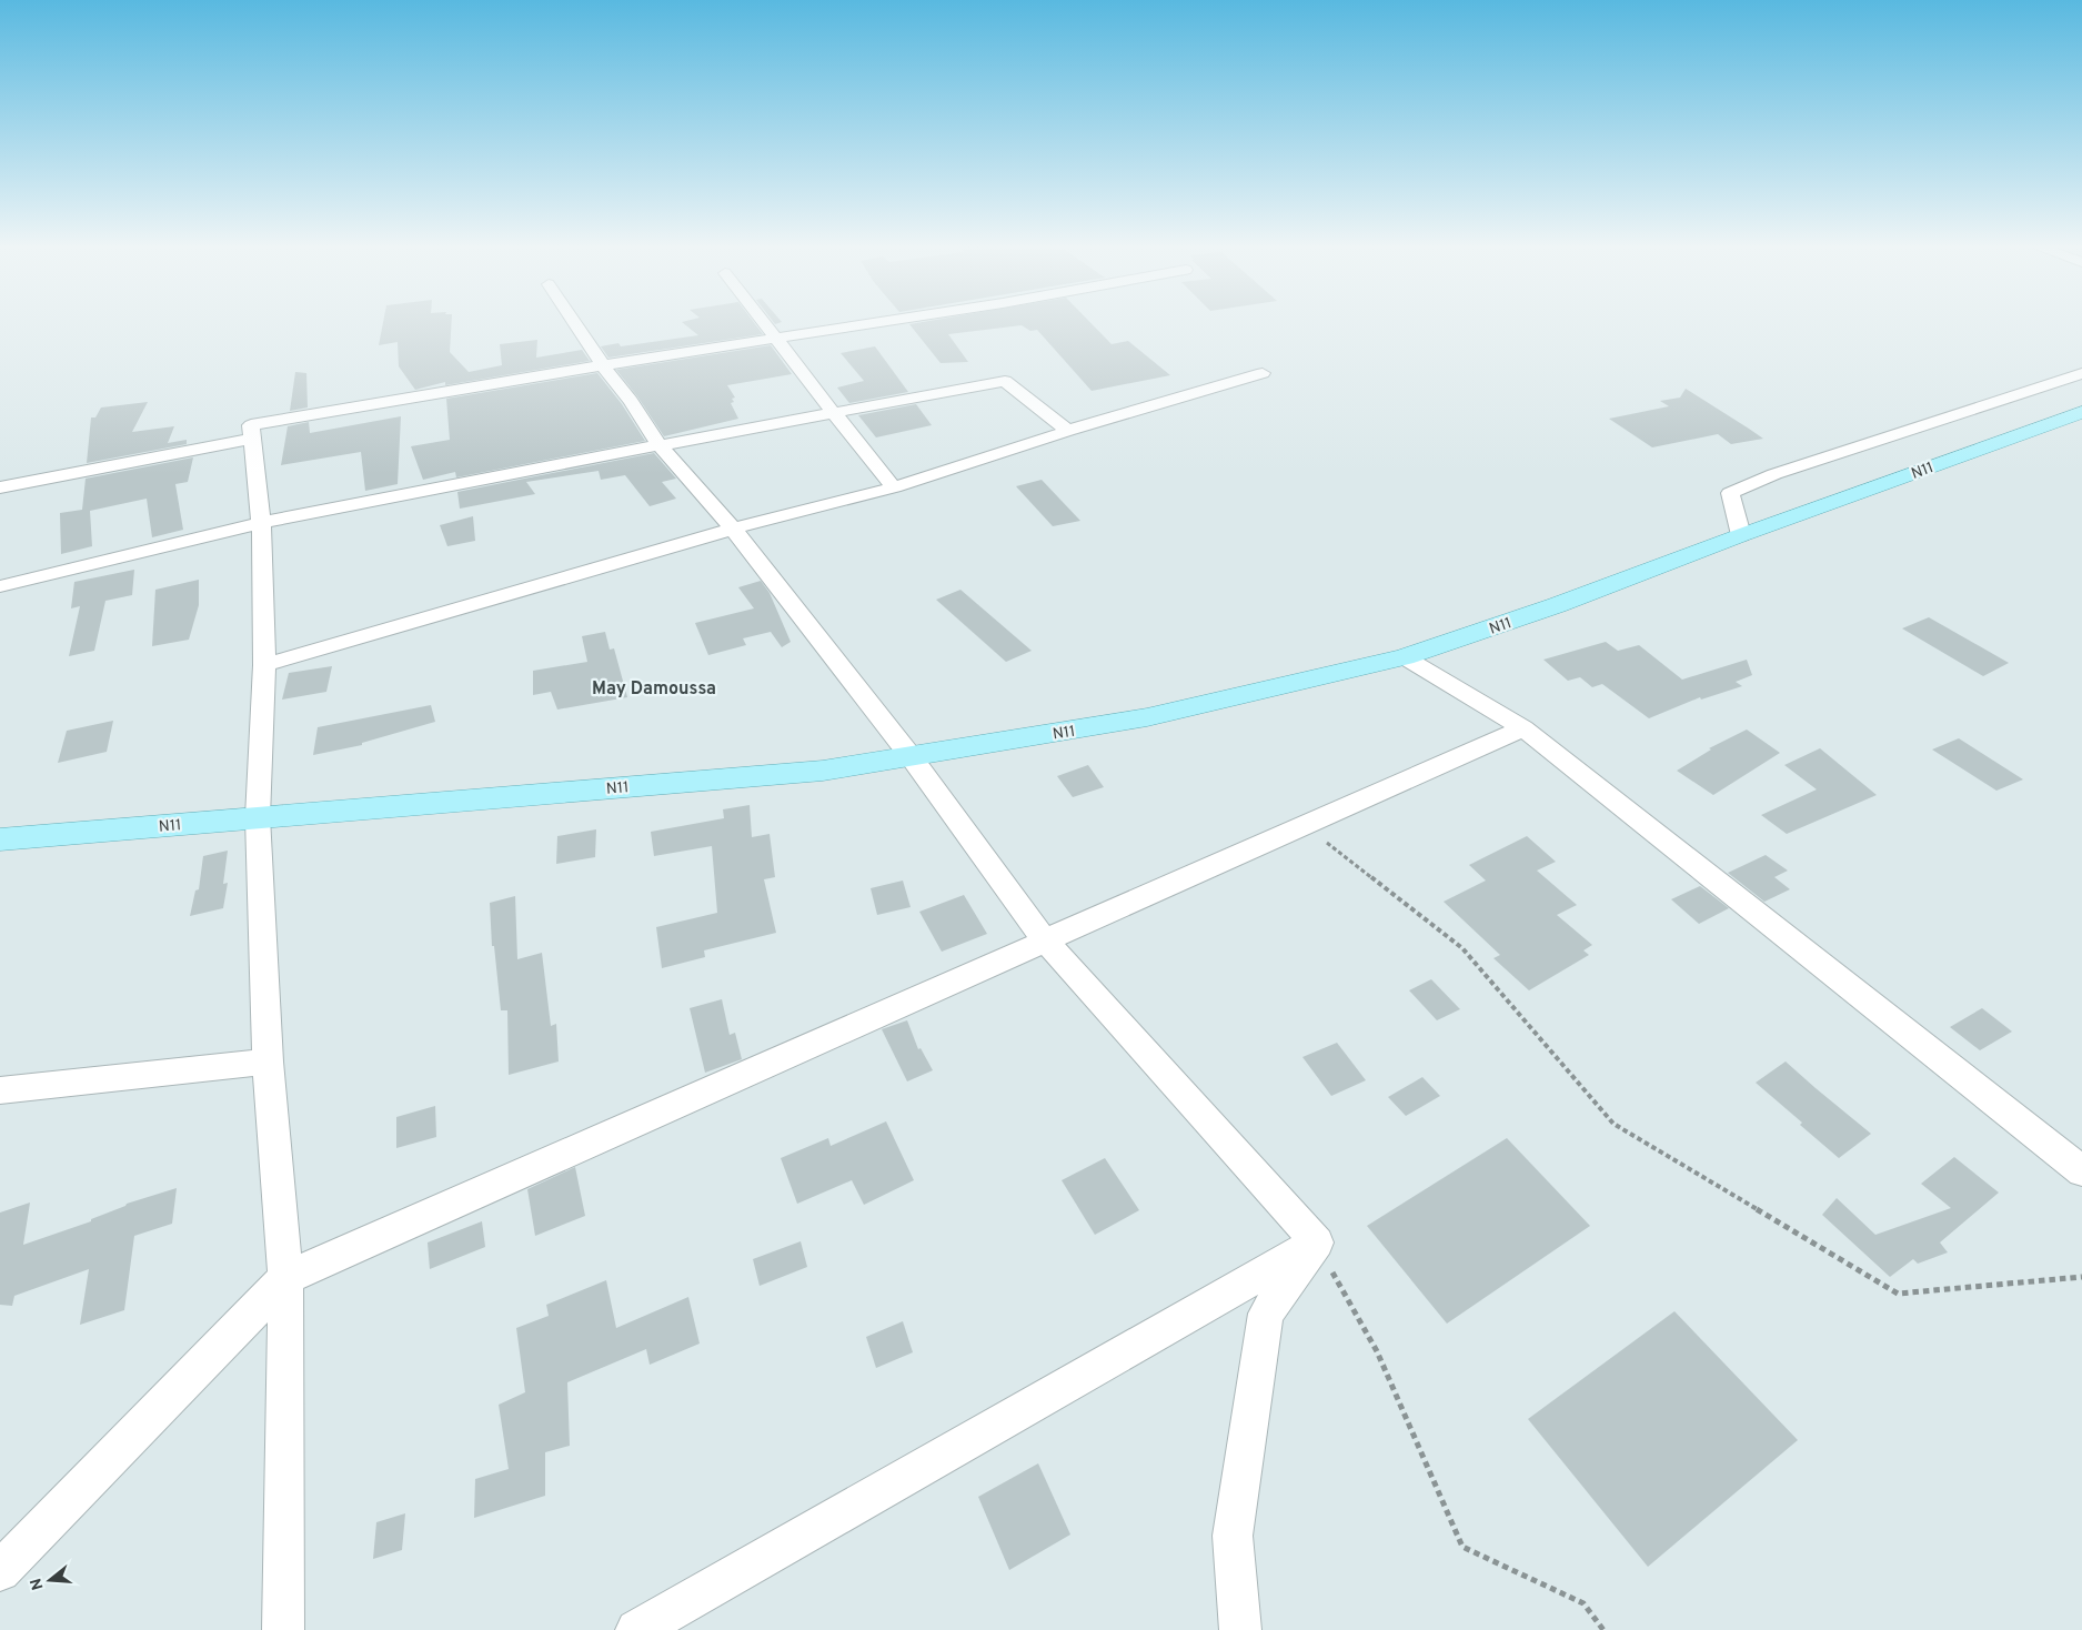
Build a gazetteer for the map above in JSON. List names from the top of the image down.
{
  "streets": {
    "main road": ["N11"]
  },
  "districts": ["May Damoussa"],
  "north": "left"
}
